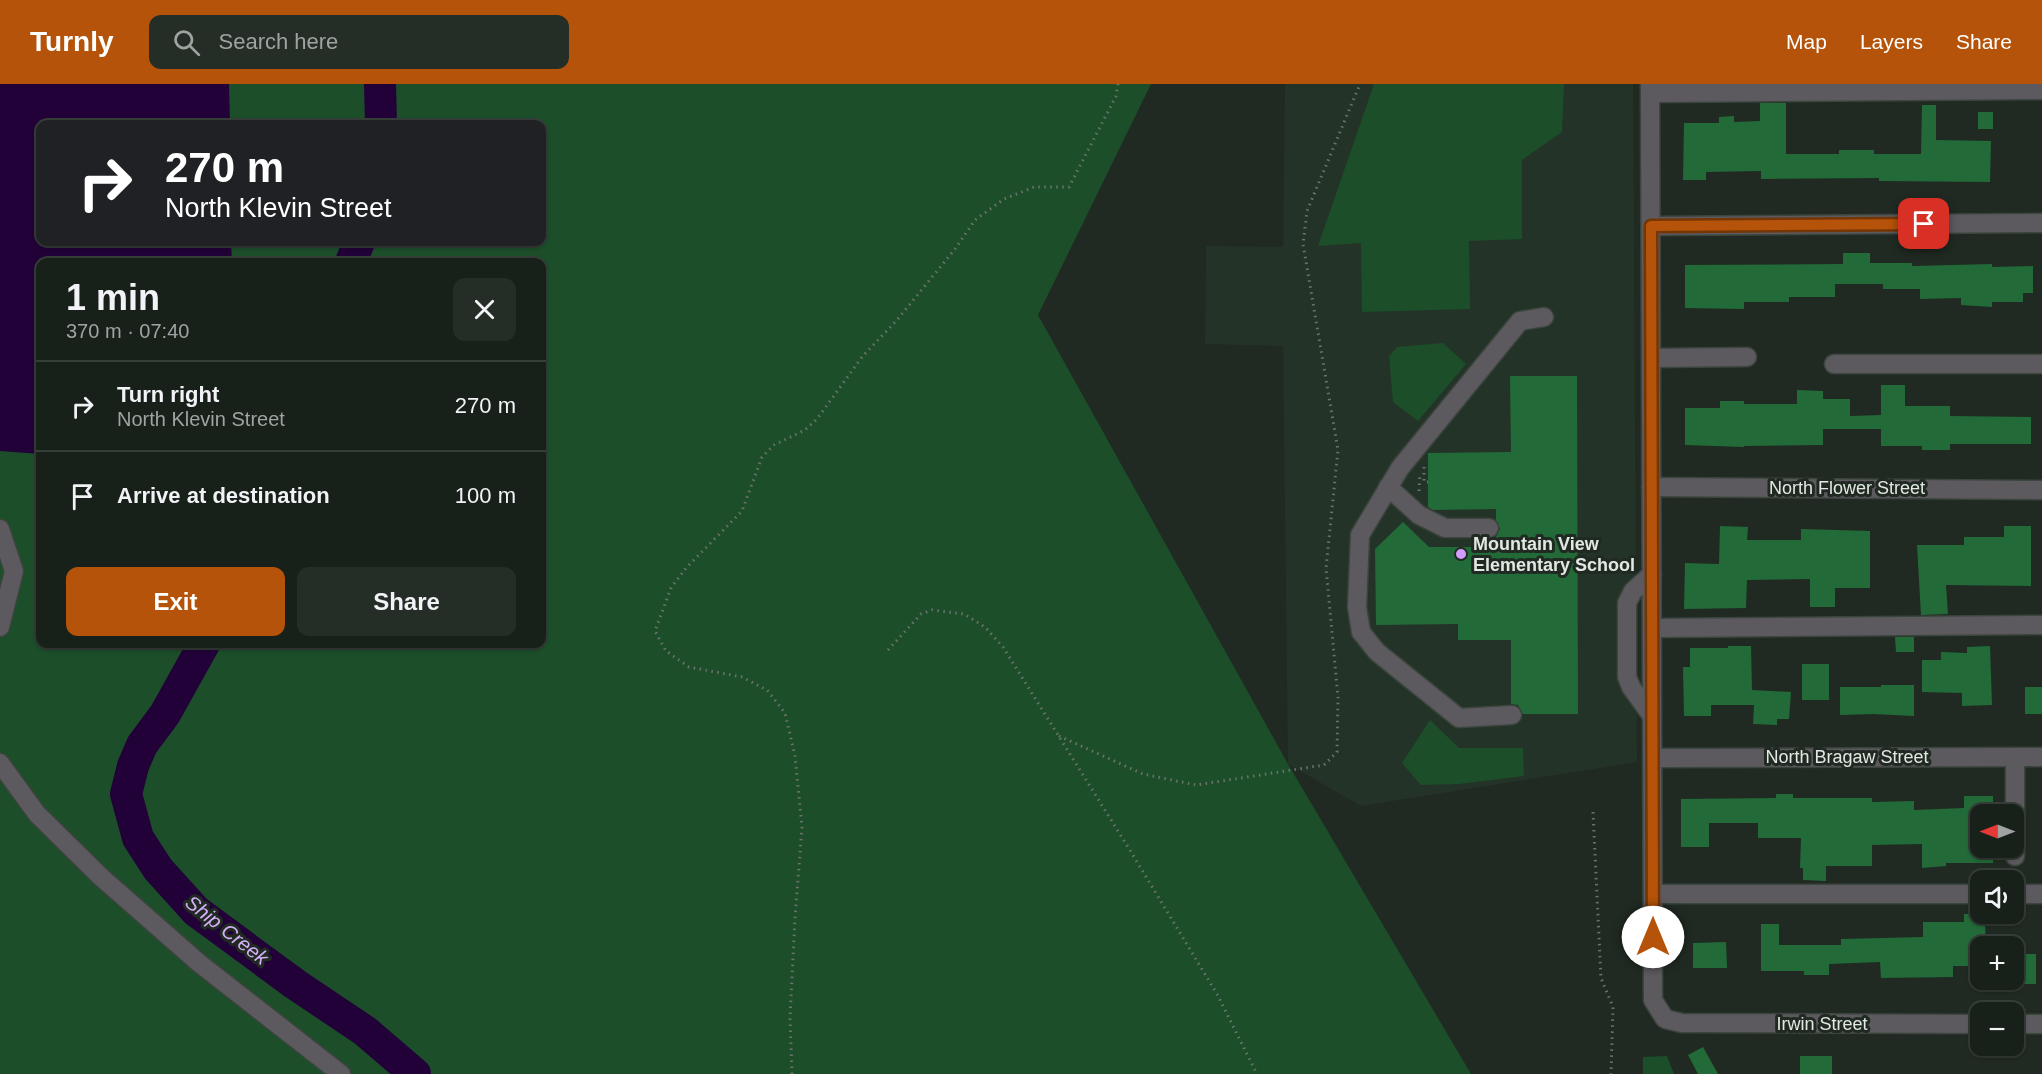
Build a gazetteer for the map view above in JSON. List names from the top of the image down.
{
  "streets": {
    "street": ["North Flower Street", "North Bragaw Street", "Irwin Street"]
  },
  "water": ["Ship Creek"],
  "places": ["Mountain View Elementary School"],
  "north": "left",
  "page": {
    "header": "Turnly",
    "search": "Search here",
    "nav": ["Map", "Layers", "Share"],
    "turn": ["270 m", "North Klevin Street"],
    "heading": ["1 min", "370 m · 07:40"],
    "list": [
      {
        "name": "Turn right",
        "note": "North Klevin Street",
        "value": "270 m"
      },
      {
        "name": "Arrive at destination",
        "value": "100 m"
      }
    ],
    "buttons": ["Exit", "Share"],
    "map_buttons": ["+", "−"]
  }
}
